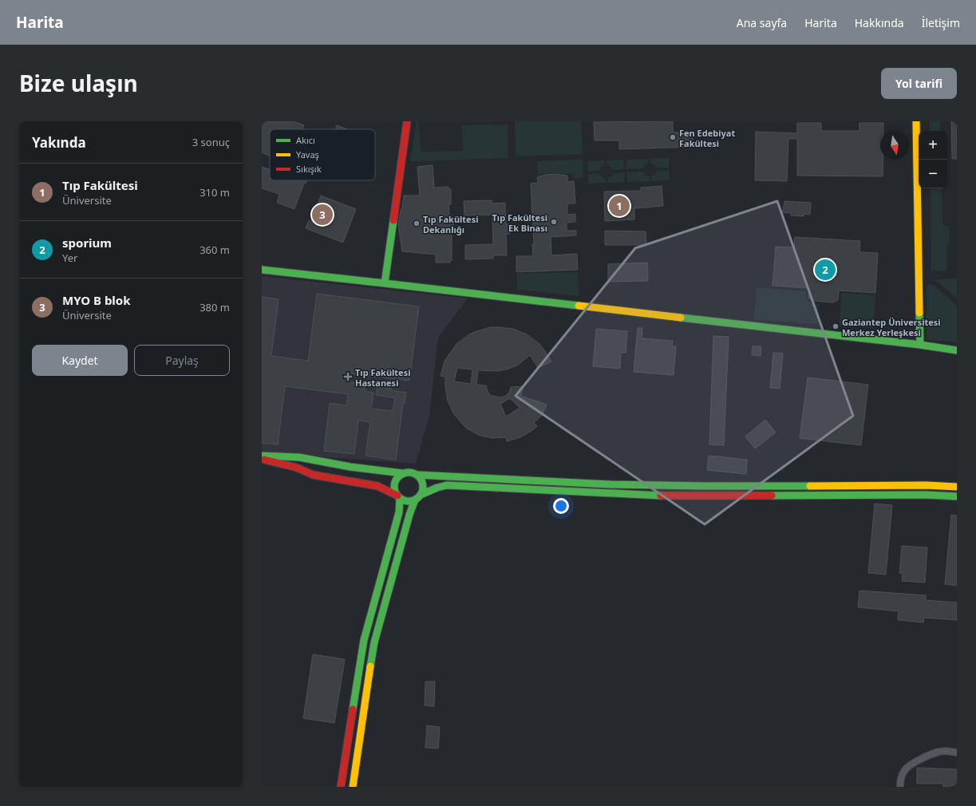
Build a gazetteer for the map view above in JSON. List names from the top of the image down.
{
  "places": {
    "other": [
      "Fen Edebiyat Fakültesi",
      "Tıp Fakültesi Ek Binası",
      "Tıp Fakültesi Dekanlığı",
      "Gaziantep Üniversitesi Merkez Yerleşkesi"
    ],
    "health": ["Tıp Fakültesi Hastanesi"]
  },
  "legend": ["Akıcı", "Yavaş", "Sıkışık"],
  "north": "bottom",
  "page": {
    "header": "Harita",
    "nav": [
      "Ana sayfa",
      "Harita",
      "Hakkında",
      "İletişim"
    ],
    "title": "Bize ulaşın",
    "buttons": [
      "Yol tarifi",
      ["Kaydet", "Paylaş"]
    ],
    "heading": ["Yakında", "3 sonuç"],
    "map_buttons": ["+", "−"],
    "list": [
      {
        "mark": "1",
        "name": "Tıp Fakültesi",
        "note": "Üniversite",
        "value": "310 m"
      },
      {
        "mark": "2",
        "name": "sporium",
        "note": "Yer",
        "value": "360 m"
      },
      {
        "mark": "3",
        "name": "MYO B blok",
        "note": "Üniversite",
        "value": "380 m"
      }
    ],
    "pins": ["1", "3", "2"]
  }
}
